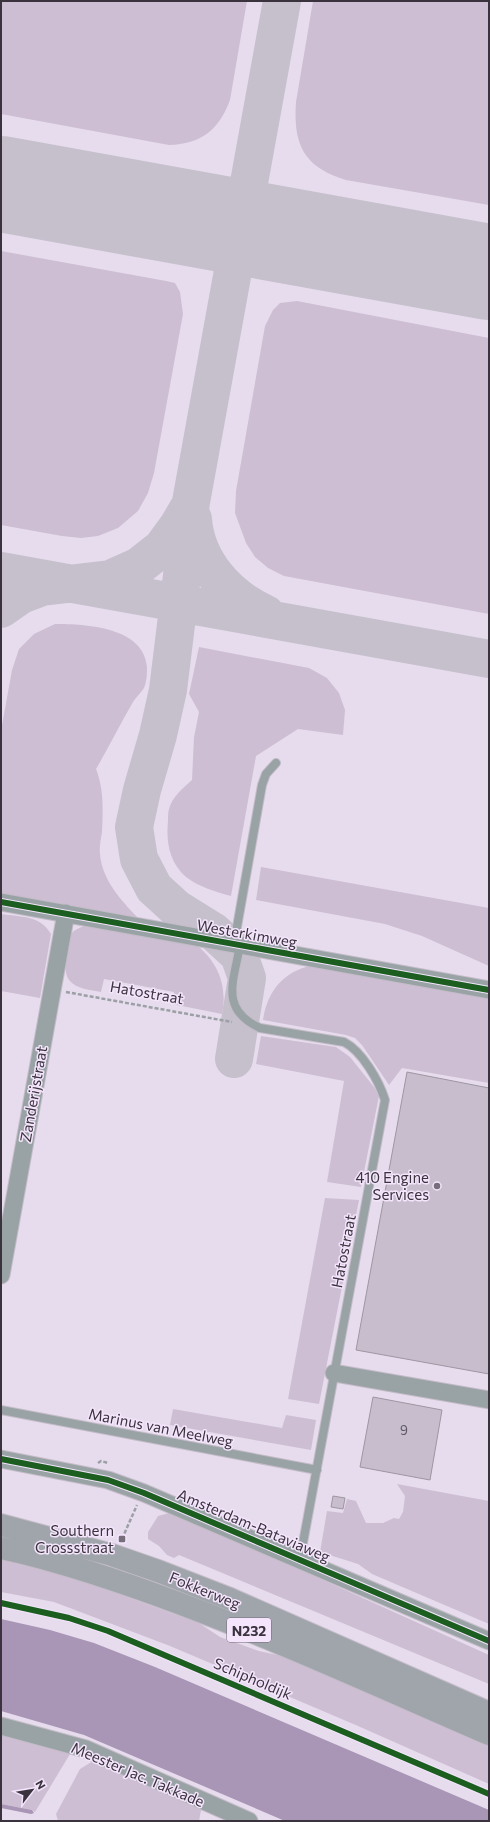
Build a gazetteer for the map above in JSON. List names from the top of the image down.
{
  "streets": {
    "main road": ["Fokkerweg", "N232"],
    "street": [
      "Westerkimweg",
      "Zanderijstraat",
      "Amsterdam-Bataviaweg",
      "Meester Jac. Takkade"
    ],
    "lane": ["Hatostraat", "Marinus van Meelweg"],
    "cycle path": ["Schipholdijk"]
  },
  "crossings": [
    ["Westerkimweg", "Zanderijstraat"],
    ["Hatostraat", "Zanderijstraat"],
    ["Hatostraat", "Marinus van Meelweg"],
    ["Hatostraat", "Amsterdam-Bataviaweg"]
  ],
  "places": {
    "other": ["410 Engine Services"],
    "transit": ["Southern Crossstraat"]
  },
  "house_numbers": ["9"],
  "north": "top right"
}
